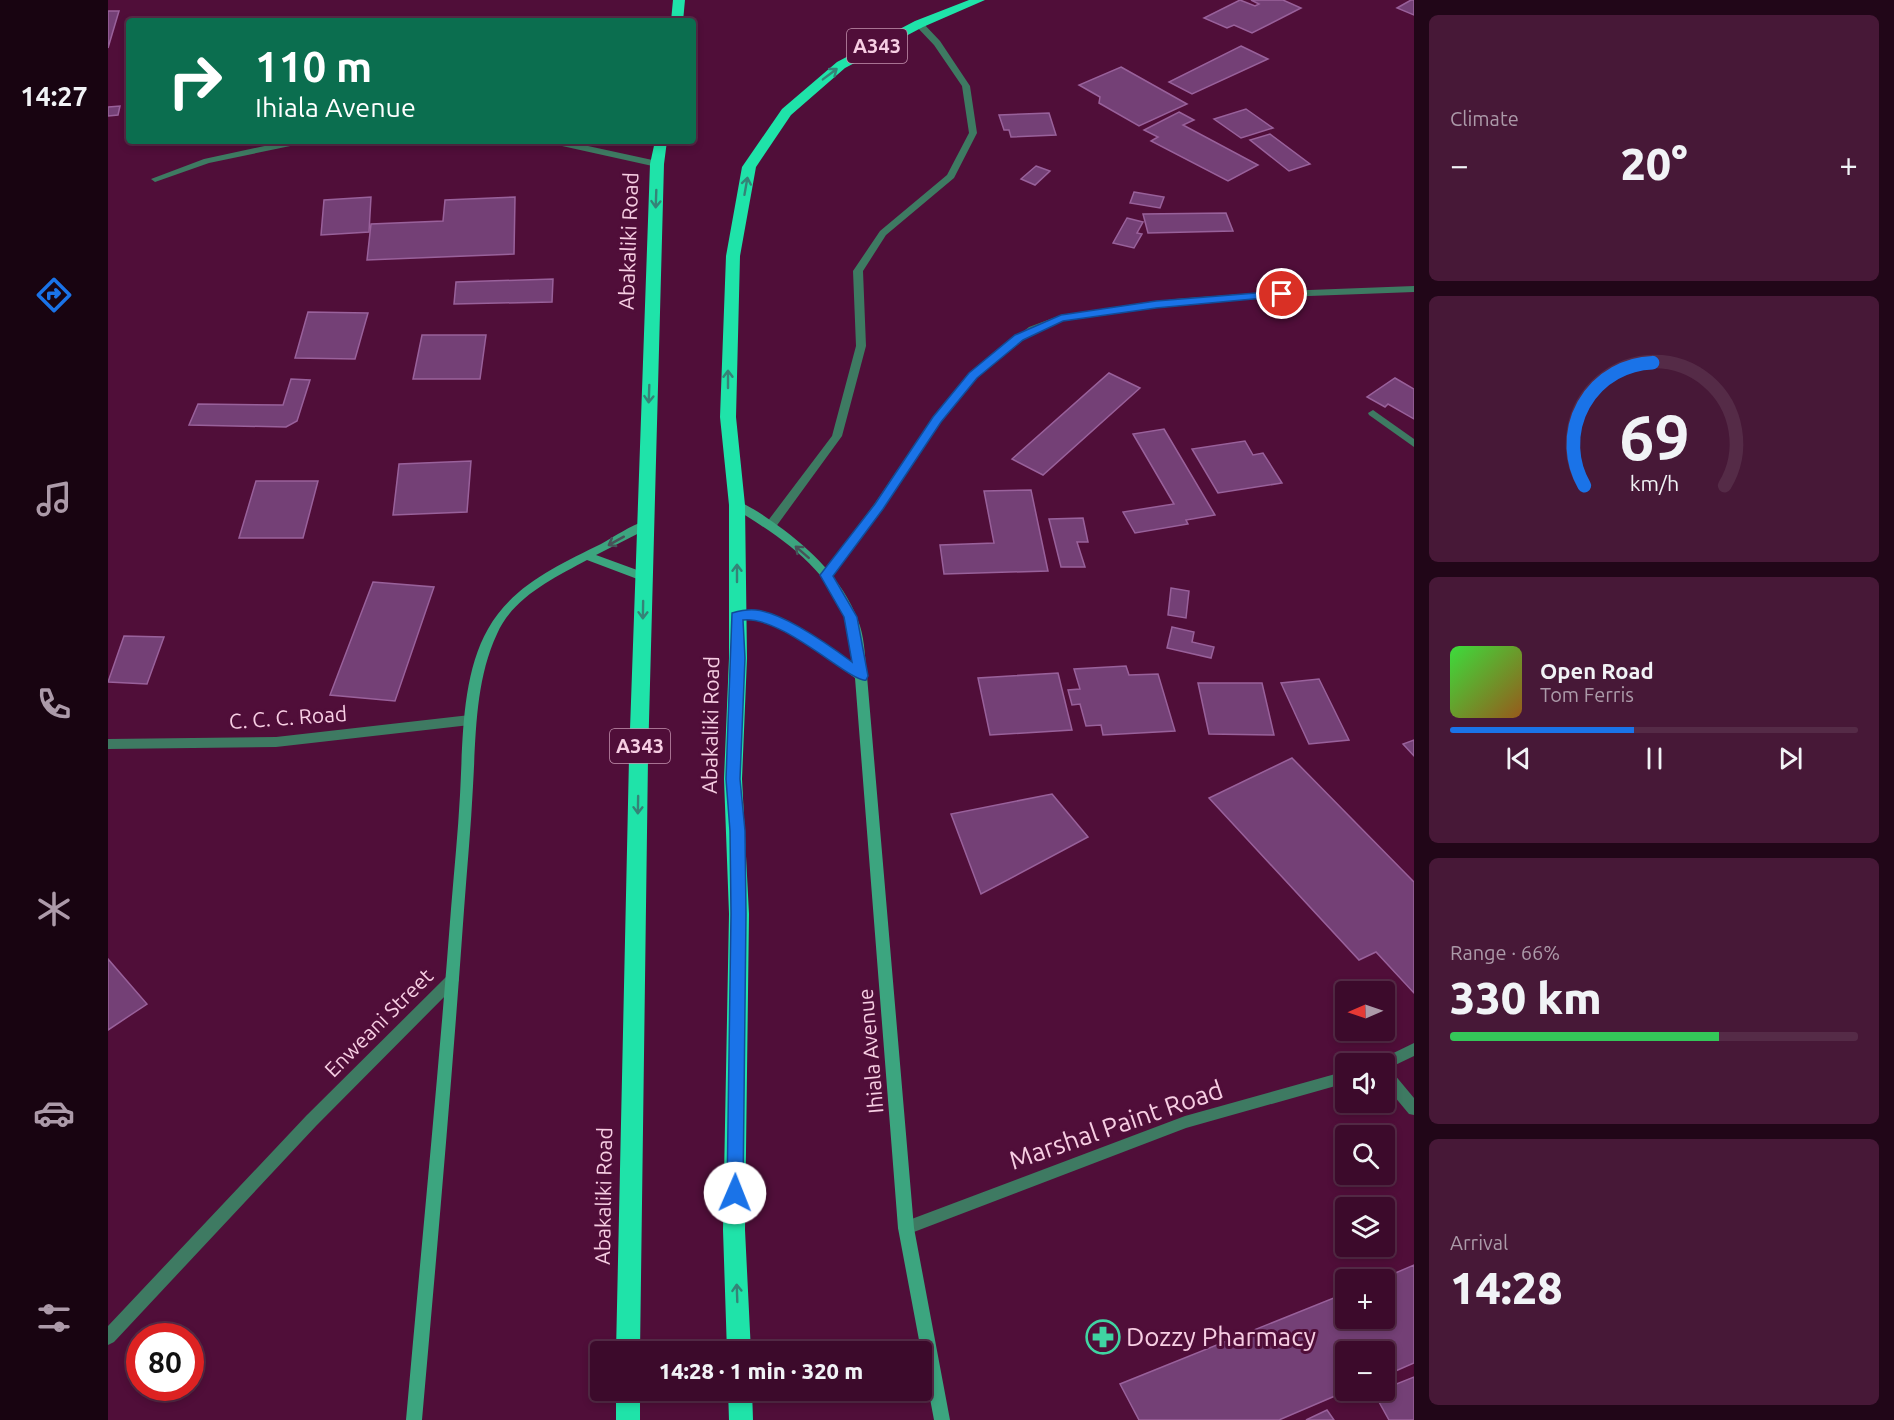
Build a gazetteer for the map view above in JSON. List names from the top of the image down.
{
  "streets": {
    "highway": ["A343", "Abakaliki Road"],
    "main road": ["Enweani Street", "Ihiala Avenue"],
    "street": ["C. C. C. Road", "Marshal Paint Road"]
  },
  "crossings": [
    ["A343", "Abakaliki Road"],
    ["Abakaliki Road", "Enweani Street"],
    ["Abakaliki Road", "Ihiala Avenue"],
    ["C. C. C. Road", "Enweani Street"],
    ["Ihiala Avenue", "Marshal Paint Road"]
  ],
  "places": {
    "pharmacy": ["Dozzy Pharmacy"]
  },
  "north": "left",
  "page": {
    "tabs": "14:27",
    "tile": [
      "Climate",
      ["Range · 66%", "330 km"],
      ["Arrival", "14:28"]
    ],
    "turn": ["110 m", "Ihiala Avenue"],
    "heat": ["−", "20°", "+"],
    "song": ["Open Road", "Tom Ferris"],
    "map_buttons": ["+", "−"],
    "limit": "80",
    "trip": "14:28 · 1 min · 320 m",
    "gauge": ["69", "km/h"]
  }
}
